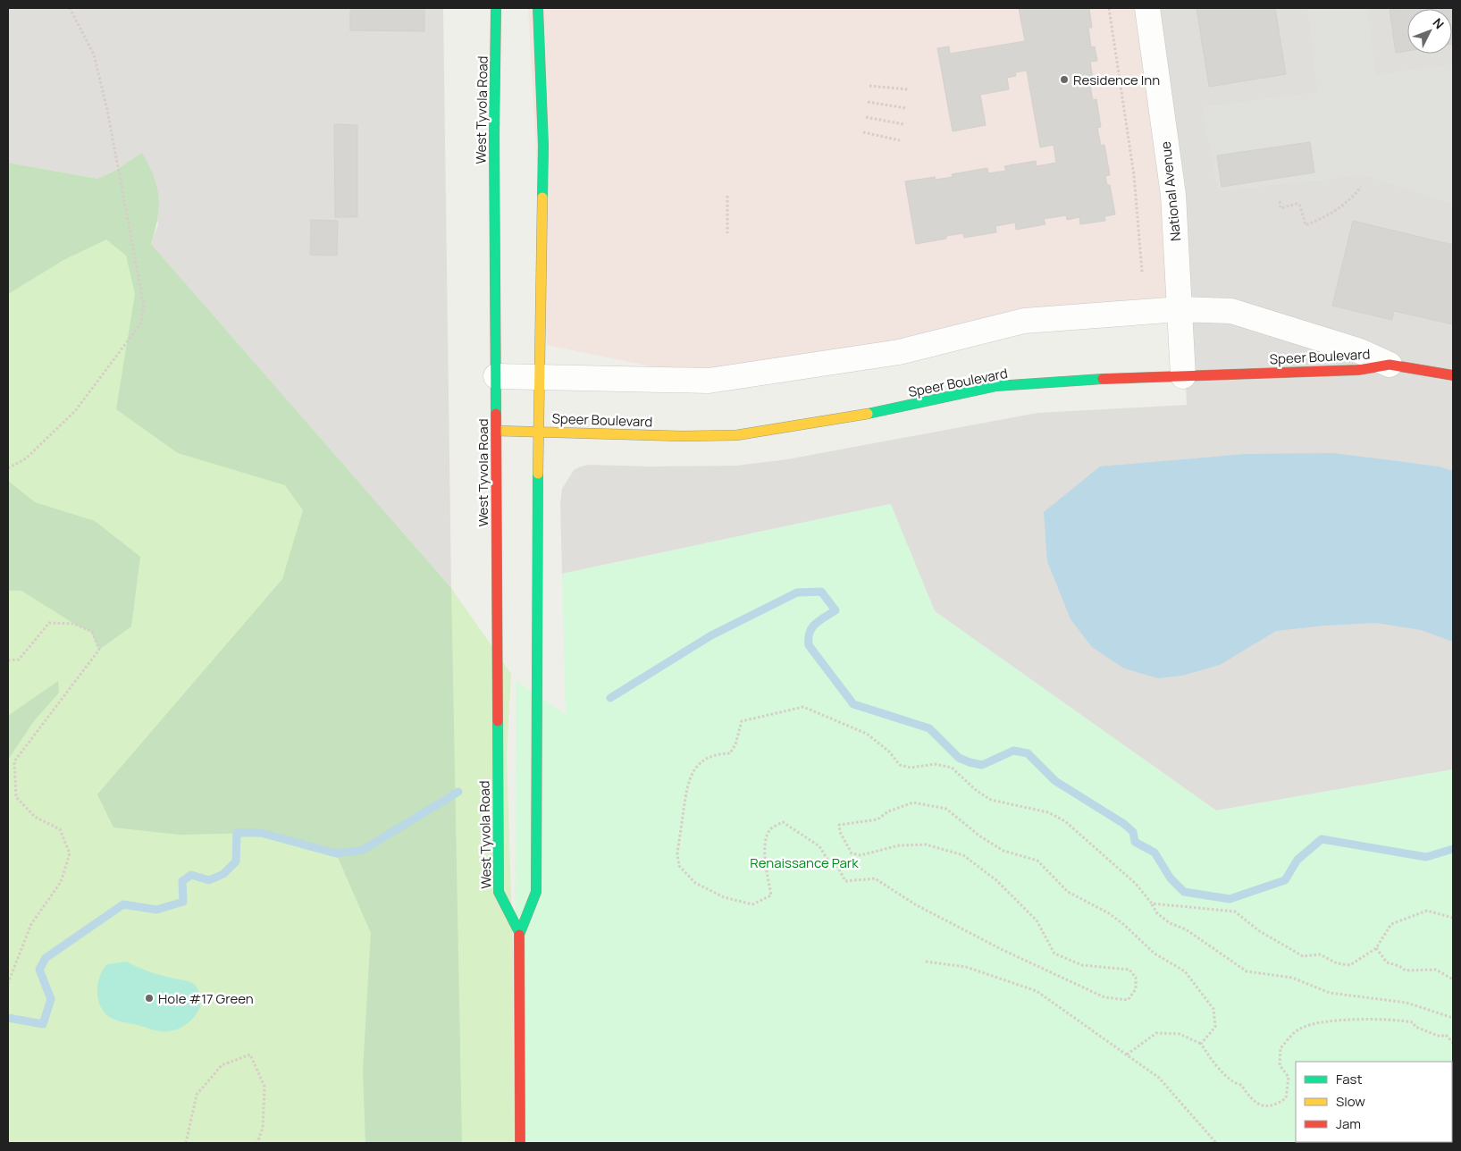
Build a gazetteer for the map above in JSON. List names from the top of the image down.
{
  "streets": {
    "main road": ["West Tyvola Road", "Speer Boulevard"],
    "street": ["National Avenue"]
  },
  "crossings": [
    ["West Tyvola Road", "Speer Boulevard"],
    ["National Avenue", "Speer Boulevard"]
  ],
  "parks": ["Renaissance Park"],
  "places": ["Residence Inn", "Hole #17 Green"],
  "legend": ["Fast", "Slow", "Jam"],
  "north": "top right"
}
